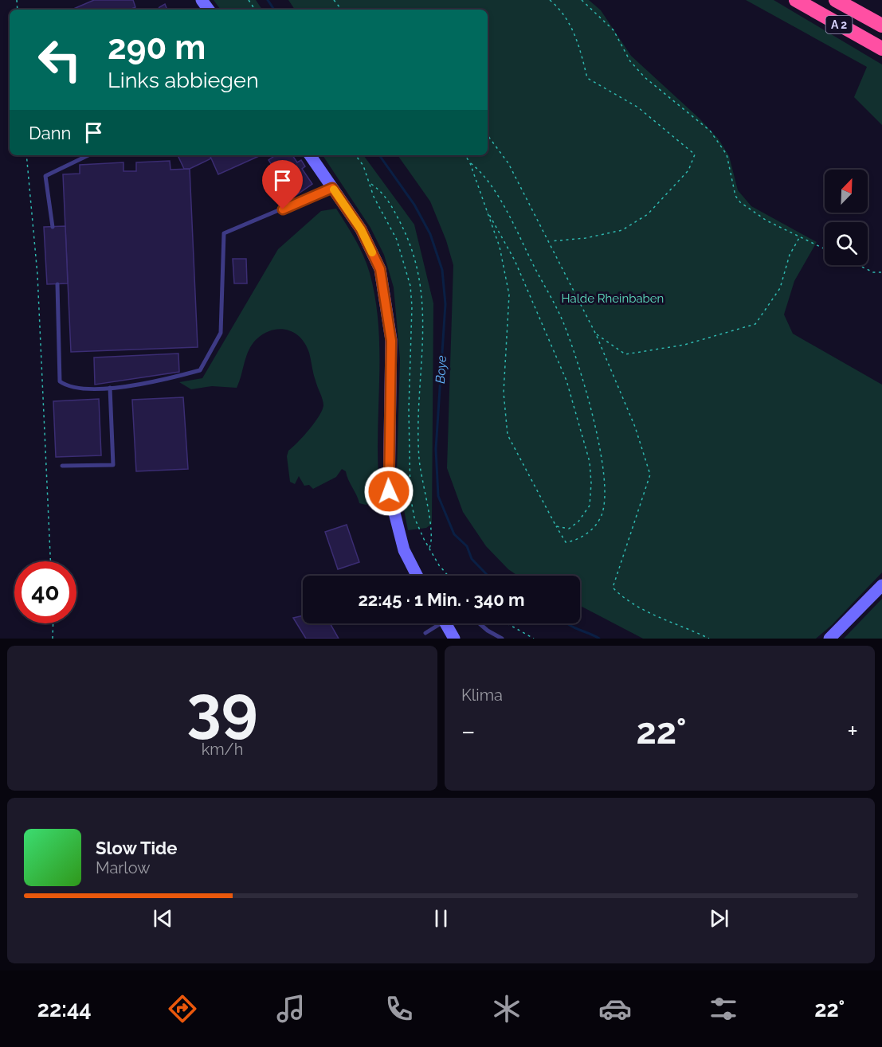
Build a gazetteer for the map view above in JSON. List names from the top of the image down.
{
  "streets": {
    "highway": ["A 2"]
  },
  "water": ["Boye"],
  "parks": ["Halde Rheinbaben"],
  "north": "top right",
  "page": {
    "turn": ["290 m", "Links abbiegen"],
    "then": "Dann",
    "limit": "40",
    "trip": "22:45 · 1 Min. · 340 m",
    "tile": [
      ["39", "km/h"],
      "Klima"
    ],
    "heat": ["−", "22°", "+"],
    "song": ["Slow Tide", "Marlow"],
    "tabs": ["22:44", "22°"]
  }
}
